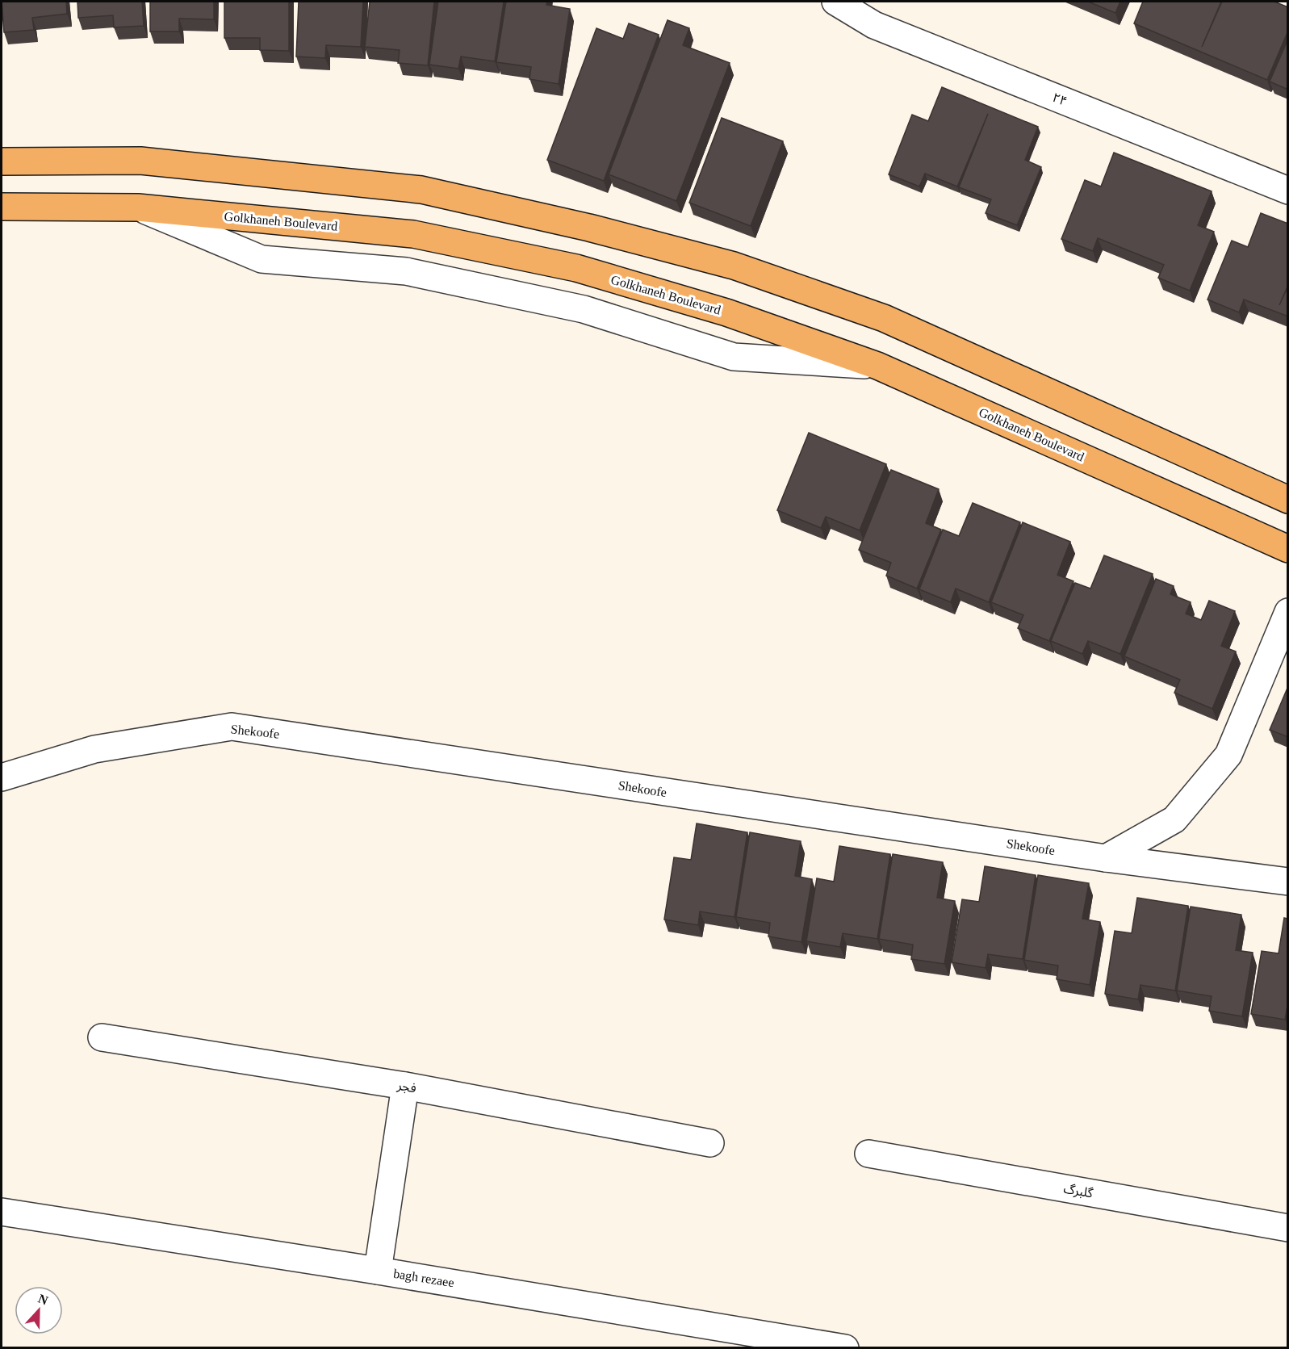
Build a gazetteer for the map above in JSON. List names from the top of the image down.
{
  "streets": {
    "main road": ["Golkhaneh Boulevard"],
    "street": [
      "۲۴",
      "Shekoofe",
      "فجر",
      "گلبرگ",
      "bagh rezaee"
    ]
  },
  "north": "top"
}
